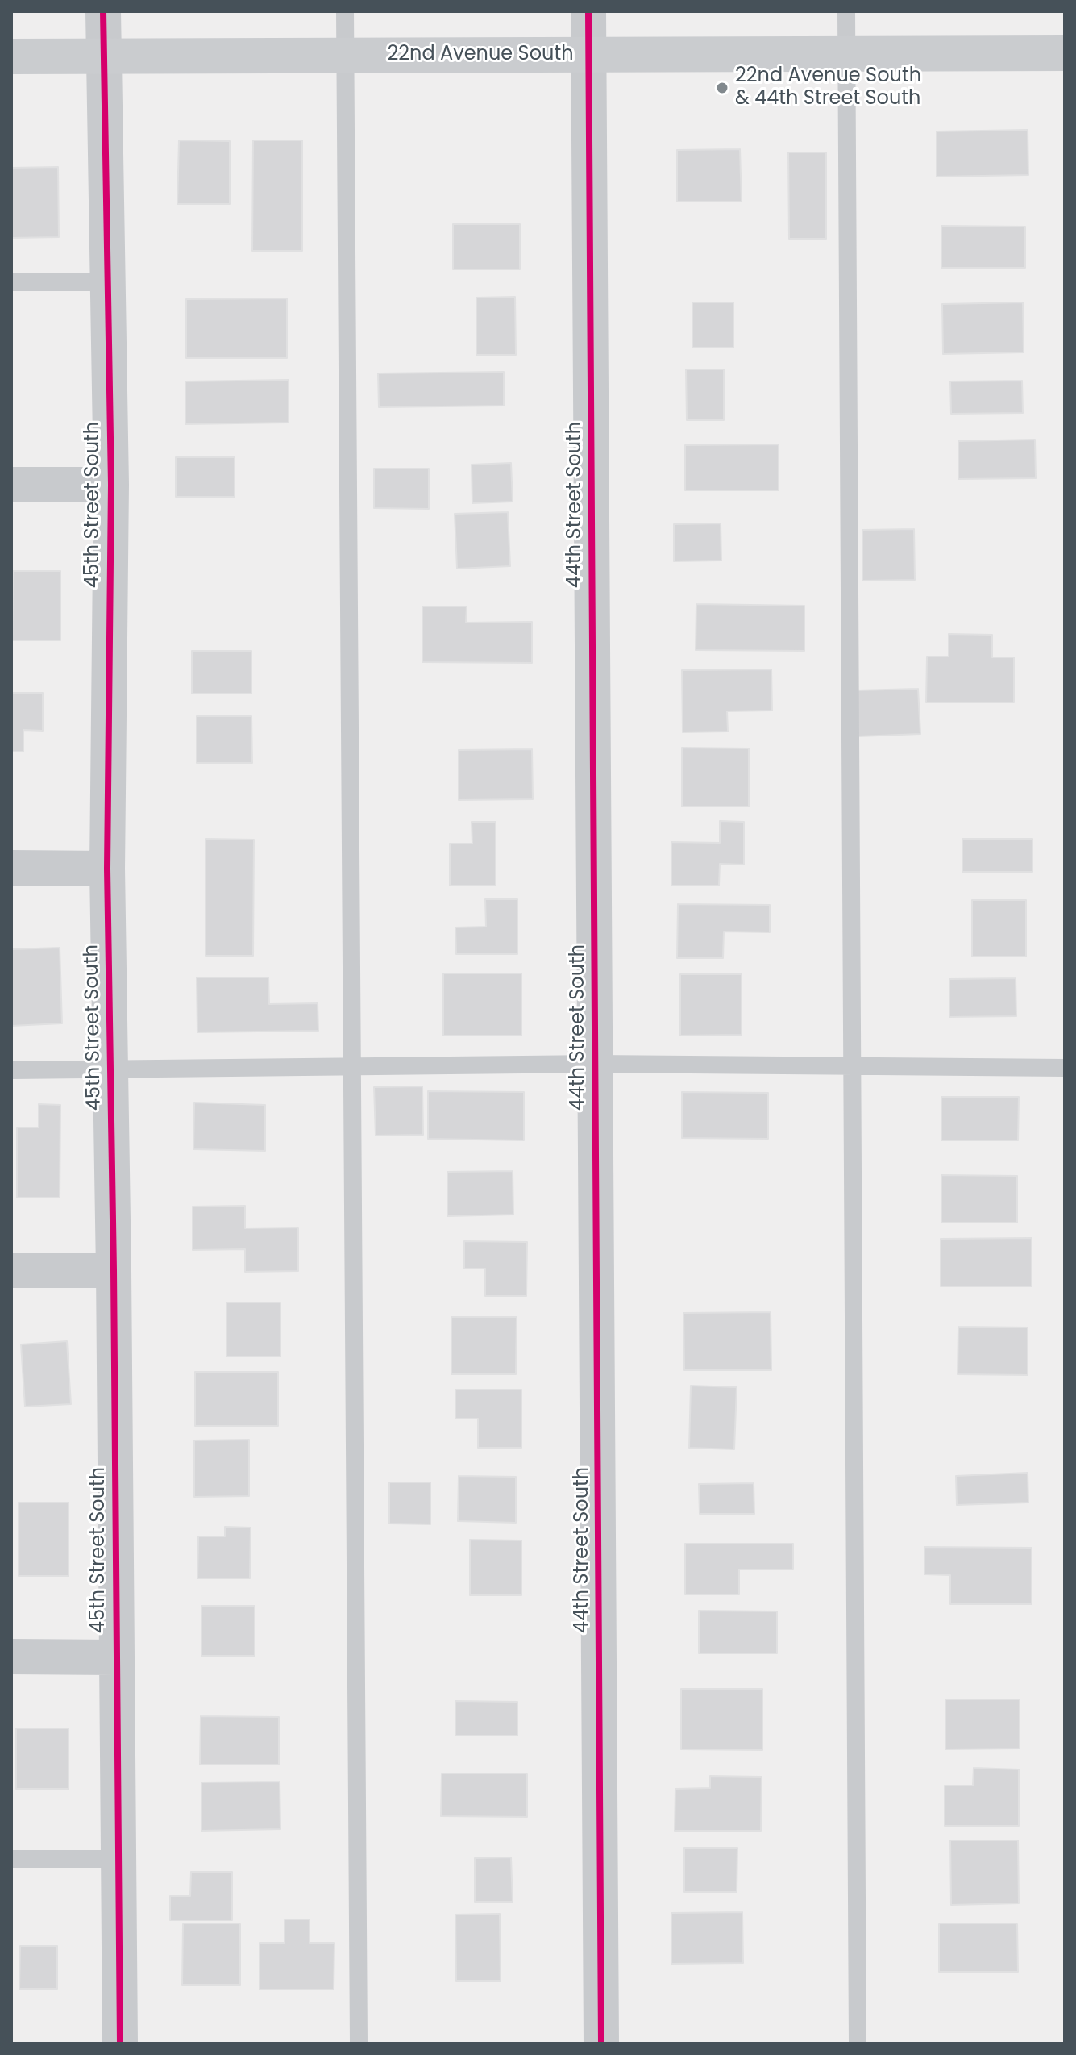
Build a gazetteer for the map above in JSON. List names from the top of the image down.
{
  "streets": {
    "main road": ["22nd Avenue South"],
    "street": ["45th Street South", "44th Street South"]
  },
  "crossings": [
    ["22nd Avenue South", "45th Street South"],
    ["22nd Avenue South", "44th Street South"]
  ],
  "places": ["22nd Avenue South & 44th Street South"]
}
